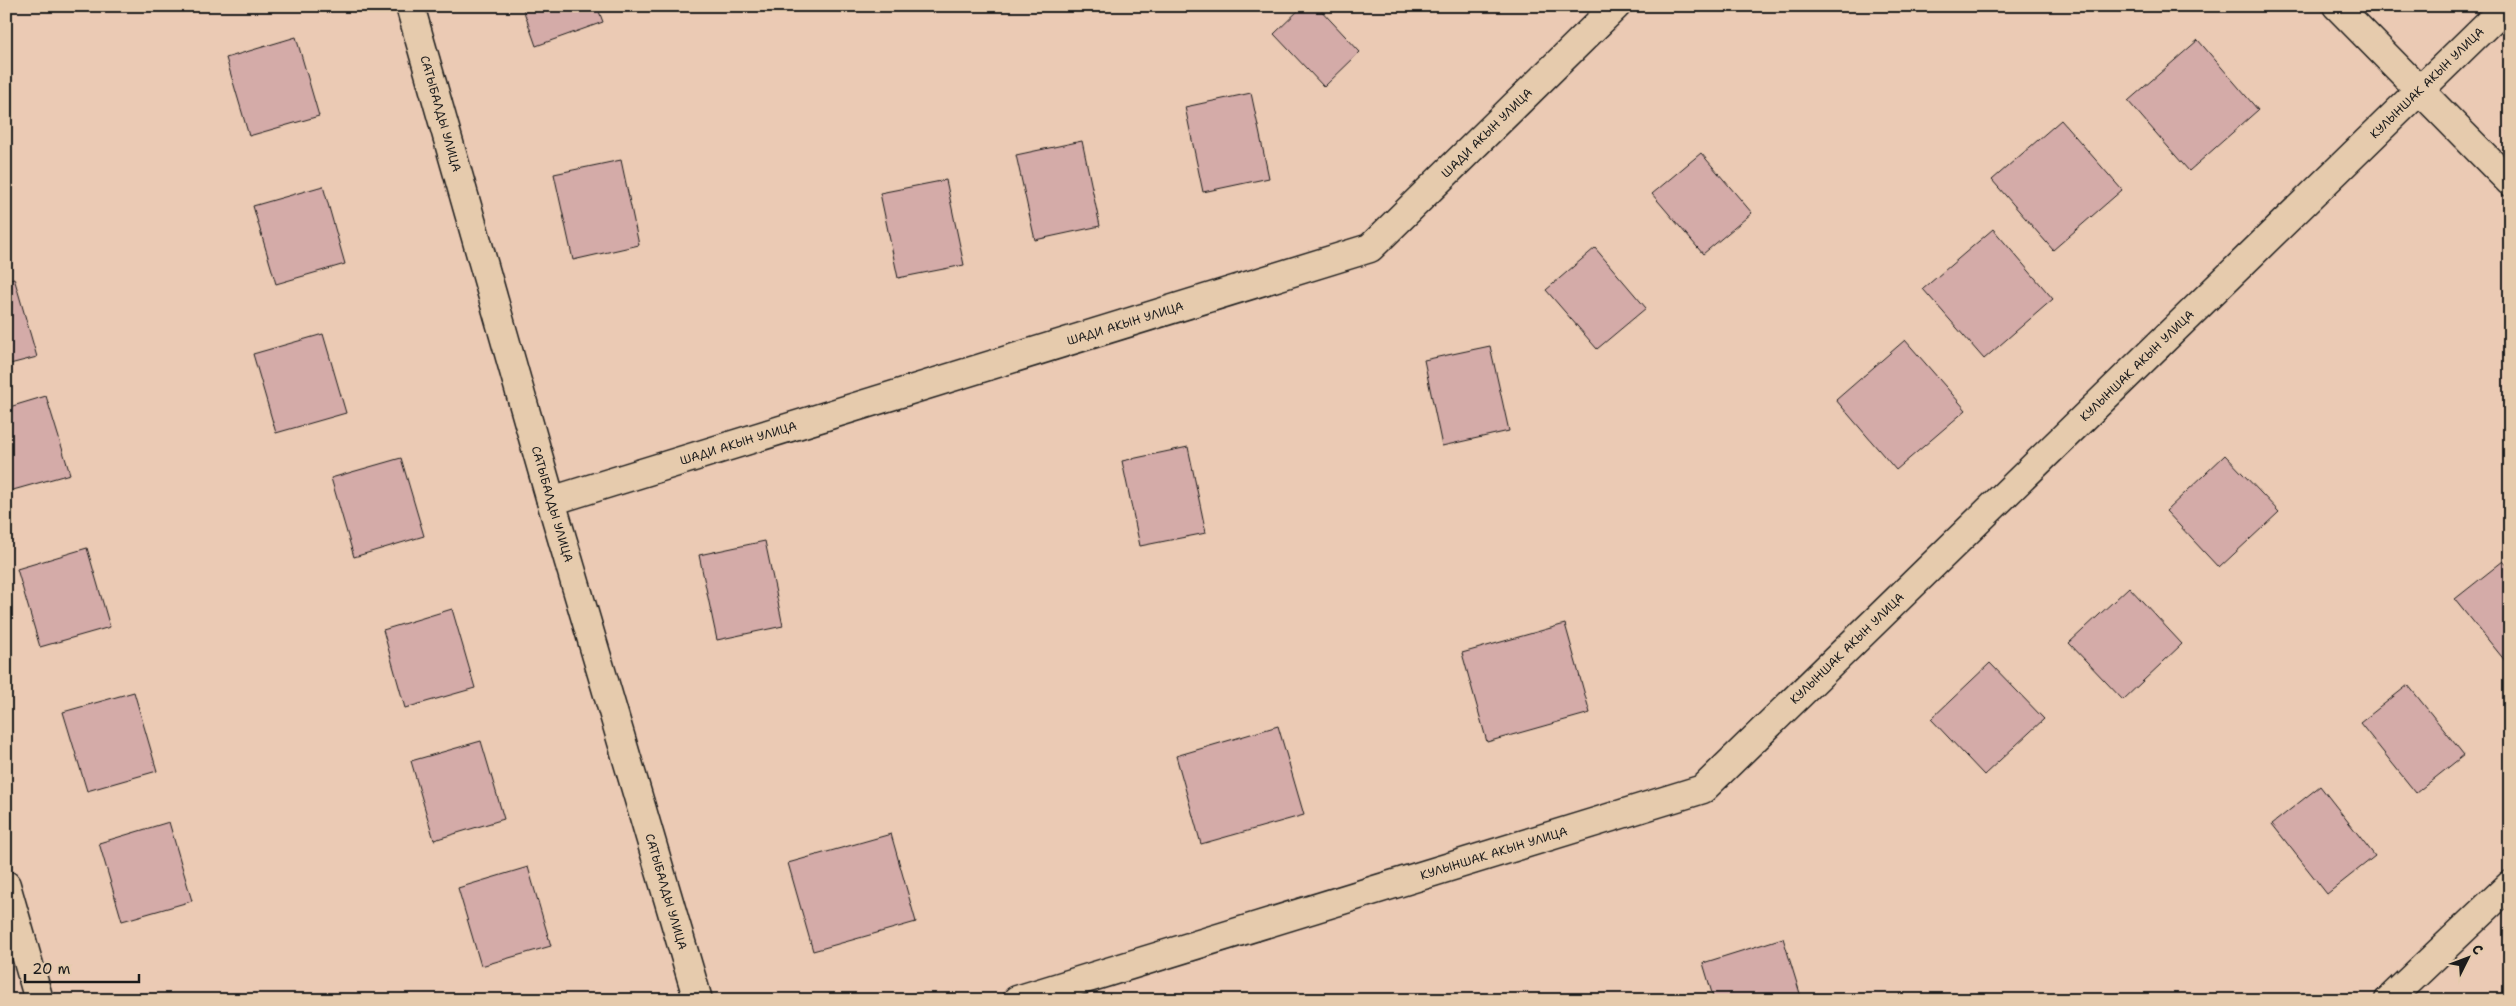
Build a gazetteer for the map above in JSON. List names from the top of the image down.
{
  "streets": {
    "street": ["КУЛЫНШАК АКЫН УЛИЦА", "САТЫБАЛДЫ УЛИЦА", "ШАДИ АКЫН УЛИЦА"]
  },
  "crossings": [
    ["САТЫБАЛДЫ УЛИЦА", "ШАДИ АКЫН УЛИЦА"]
  ],
  "scale_bar": "20 m",
  "north": "top right"
}
